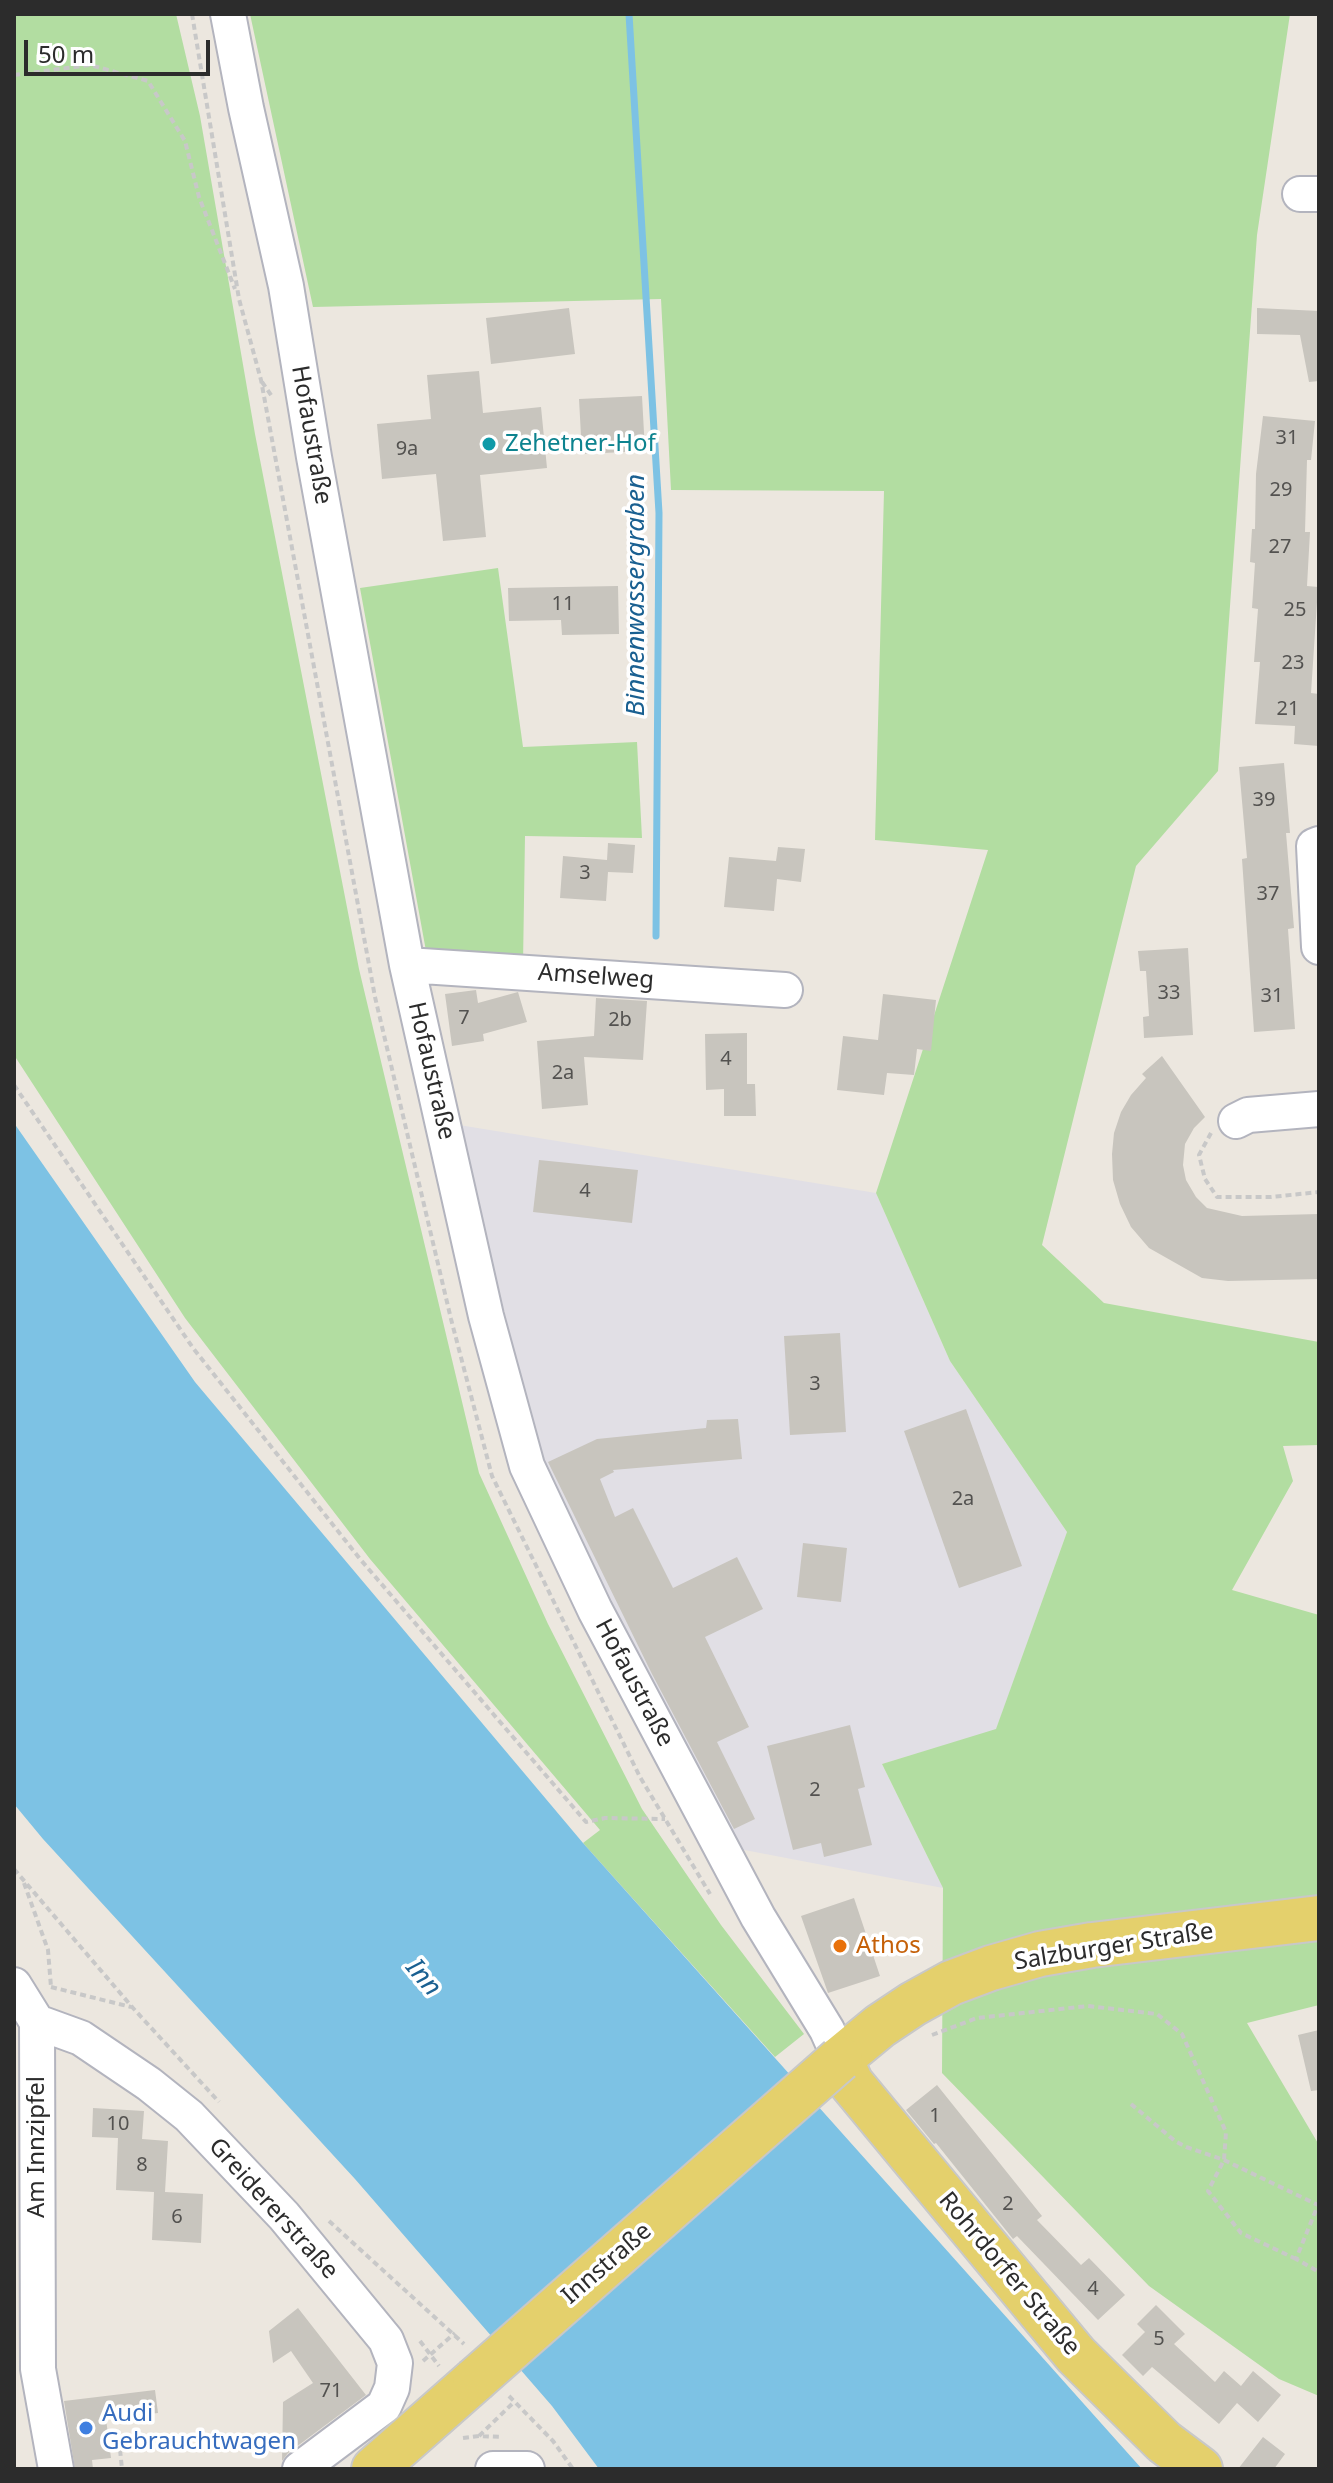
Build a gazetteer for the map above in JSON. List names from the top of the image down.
{
  "streets": {
    "main road": ["Salzburger Straße", "Innstraße", "Rohrdorfer Straße"],
    "street": [
      "Hofaustraße",
      "Amselweg",
      "Am Innzipfel",
      "Greidererstraße"
    ]
  },
  "crossings": [
    ["Hofaustraße", "Amselweg"],
    ["Hofaustraße", "Salzburger Straße"],
    ["Hofaustraße", "Innstraße"],
    ["Hofaustraße", "Rohrdorfer Straße"],
    ["Salzburger Straße", "Innstraße"],
    ["Salzburger Straße", "Rohrdorfer Straße"],
    ["Am Innzipfel", "Greidererstraße"],
    ["Innstraße", "Rohrdorfer Straße"]
  ],
  "water": ["Binnenwassergraben", "Inn"],
  "places": ["Zehetner-Hof", "Athos", "Audi Gebrauchtwagen"],
  "house_numbers": [
    "31",
    "9a",
    "29",
    "27",
    "11",
    "25",
    "23",
    "21",
    "39",
    "3",
    "37",
    "33",
    "31",
    "7",
    "2b",
    "4",
    "2a",
    "4",
    "3",
    "2a",
    "2",
    "1",
    "10",
    "8",
    "2",
    "6",
    "4",
    "5",
    "71"
  ],
  "scale_bar": "50 m"
}
